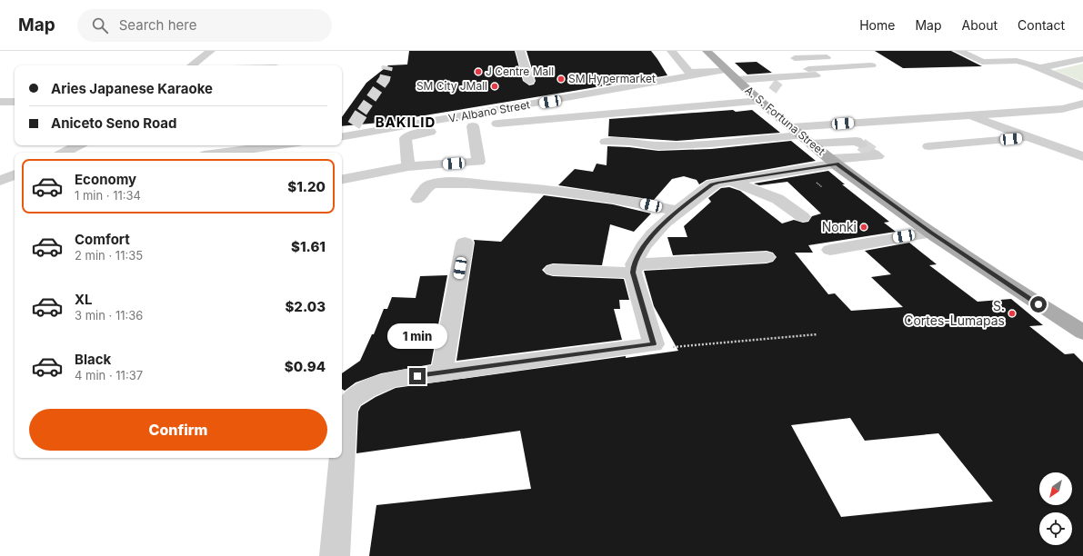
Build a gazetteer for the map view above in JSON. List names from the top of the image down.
{
  "streets": {
    "main road": ["A. S. Fortuna Street"],
    "street": ["V. Albano Street"]
  },
  "crossings": [
    ["V. Albano Street", "A. S. Fortuna Street"]
  ],
  "districts": ["BAKILID"],
  "places": [
    "J Centre Mall",
    "SM Hypermarket",
    "SM City JMall",
    "Nonki",
    "S. Cortes-Lumapas"
  ],
  "north": "bottom left",
  "page": {
    "header": "Map",
    "search": "Search here",
    "nav": [
      "Home",
      "Map",
      "About",
      "Contact"
    ],
    "banner": ["Aries Japanese Karaoke", "Aniceto Seno Road"],
    "list": [
      {
        "name": "Economy",
        "note": "1 min · 11:34",
        "value": "$1.20"
      },
      {
        "name": "Comfort",
        "note": "2 min · 11:35",
        "value": "$1.61"
      },
      {
        "name": "XL",
        "note": "3 min · 11:36",
        "value": "$2.03"
      },
      {
        "name": "Black",
        "note": "4 min · 11:37",
        "value": "$0.94"
      }
    ],
    "bubble": "1 min",
    "buttons": "Confirm"
  }
}
